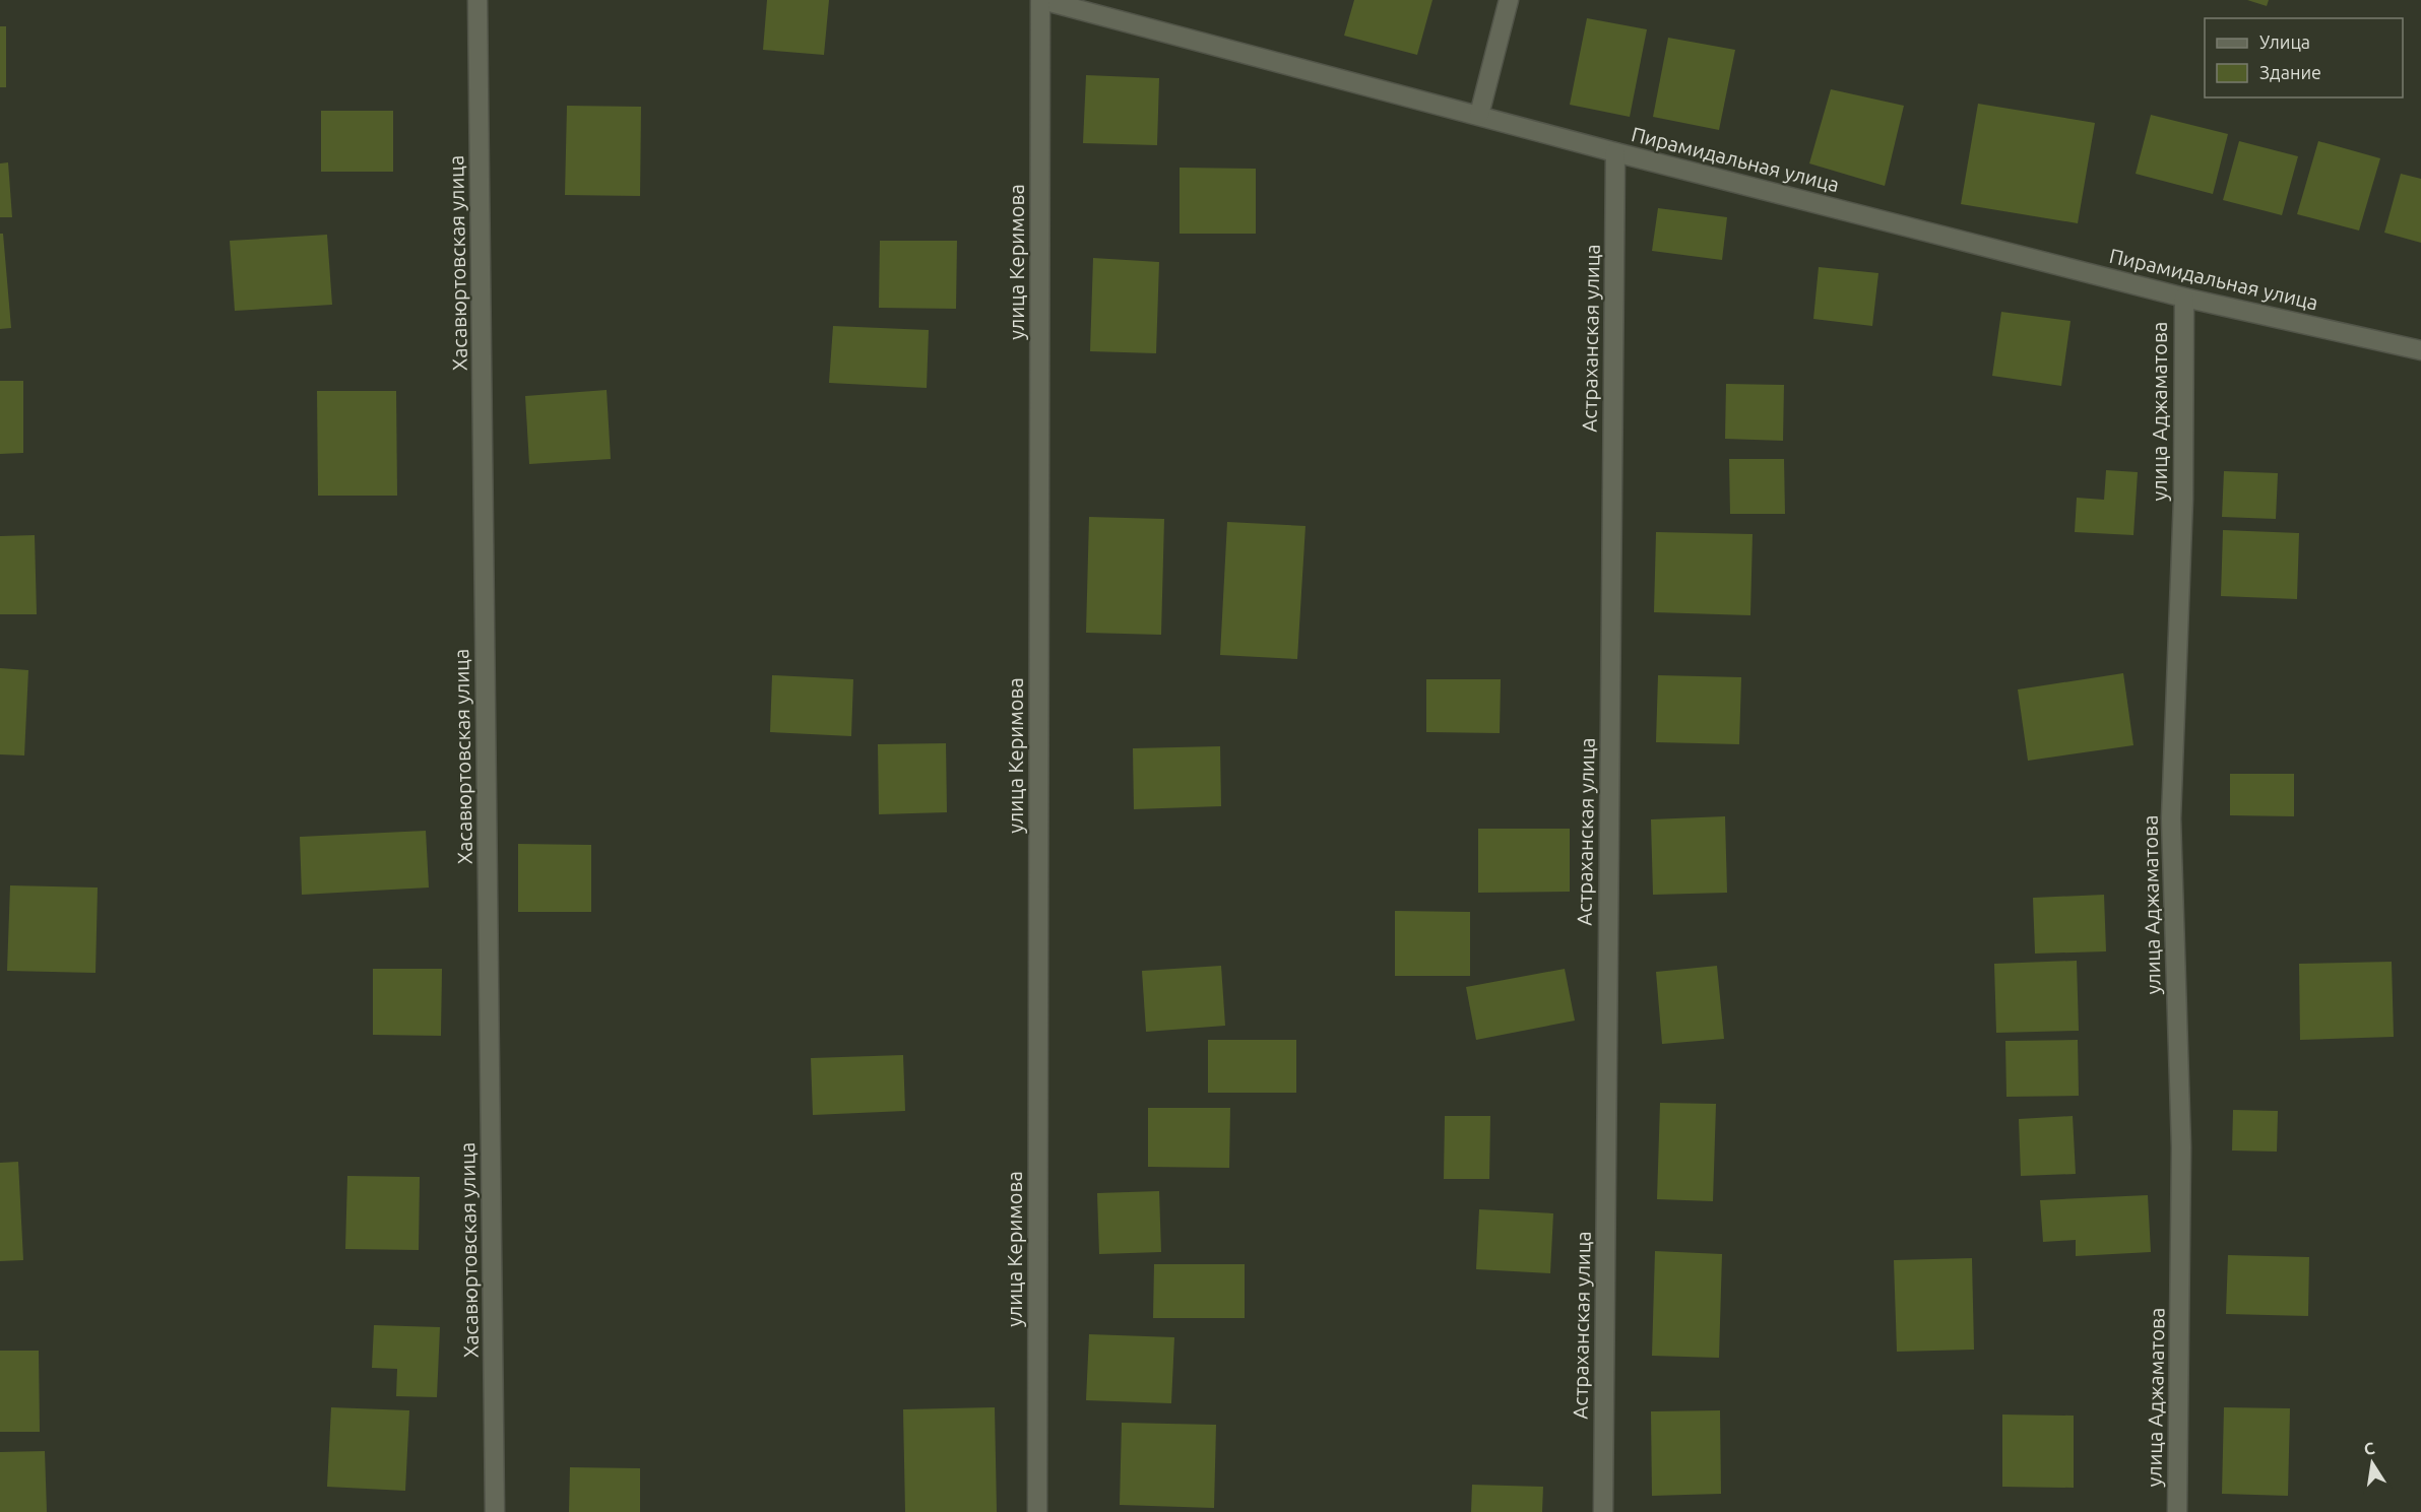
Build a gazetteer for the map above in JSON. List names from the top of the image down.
{
  "streets": {
    "street": [
      "Пирамидальная улица",
      "улица Керимова",
      "Хасавюртовская улица",
      "Астраханская улица",
      "улица Аджаматова"
    ]
  },
  "crossings": [
    ["Пирамидальная улица", "улица Керимова"],
    ["Пирамидальная улица", "Астраханская улица"],
    ["Пирамидальная улица", "улица Аджаматова"]
  ],
  "legend": ["Улица", "Здание"],
  "north": "top"
}
